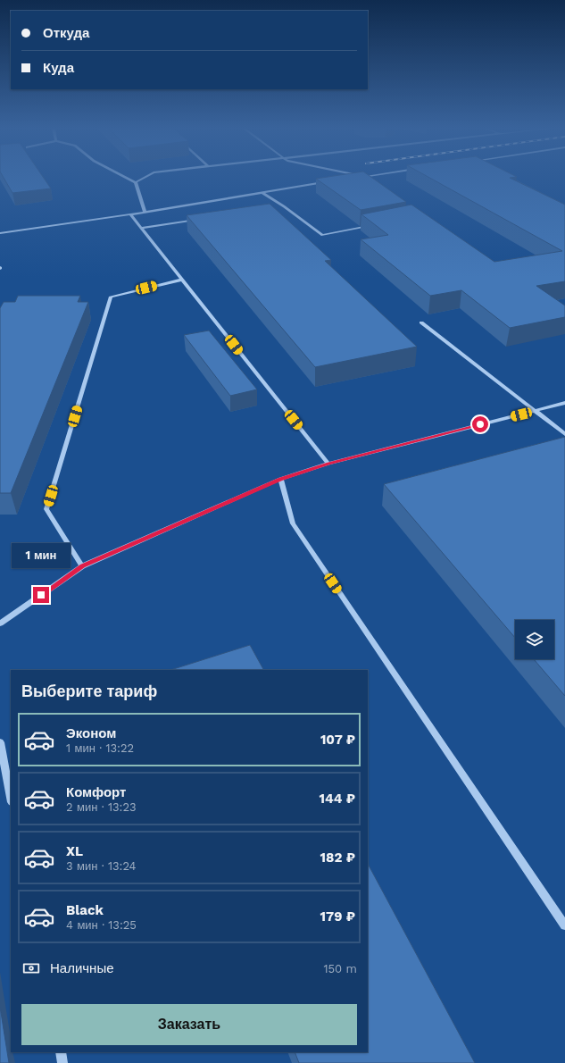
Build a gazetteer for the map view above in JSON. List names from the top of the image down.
{
  "page": {
    "banner": ["Откуда", "Куда"],
    "bubble": "1 мин",
    "heading": "Выберите тариф",
    "list": [
      {
        "name": "Эконом",
        "note": "1 мин · 13:22",
        "value": "107 ₽"
      },
      {
        "name": "Комфорт",
        "note": "2 мин · 13:23",
        "value": "144 ₽"
      },
      {
        "name": "XL",
        "note": "3 мин · 13:24",
        "value": "182 ₽"
      },
      {
        "name": "Black",
        "note": "4 мин · 13:25",
        "value": "179 ₽"
      }
    ],
    "pay": ["Наличные", "150 m"],
    "buttons": "Заказать"
  }
}
